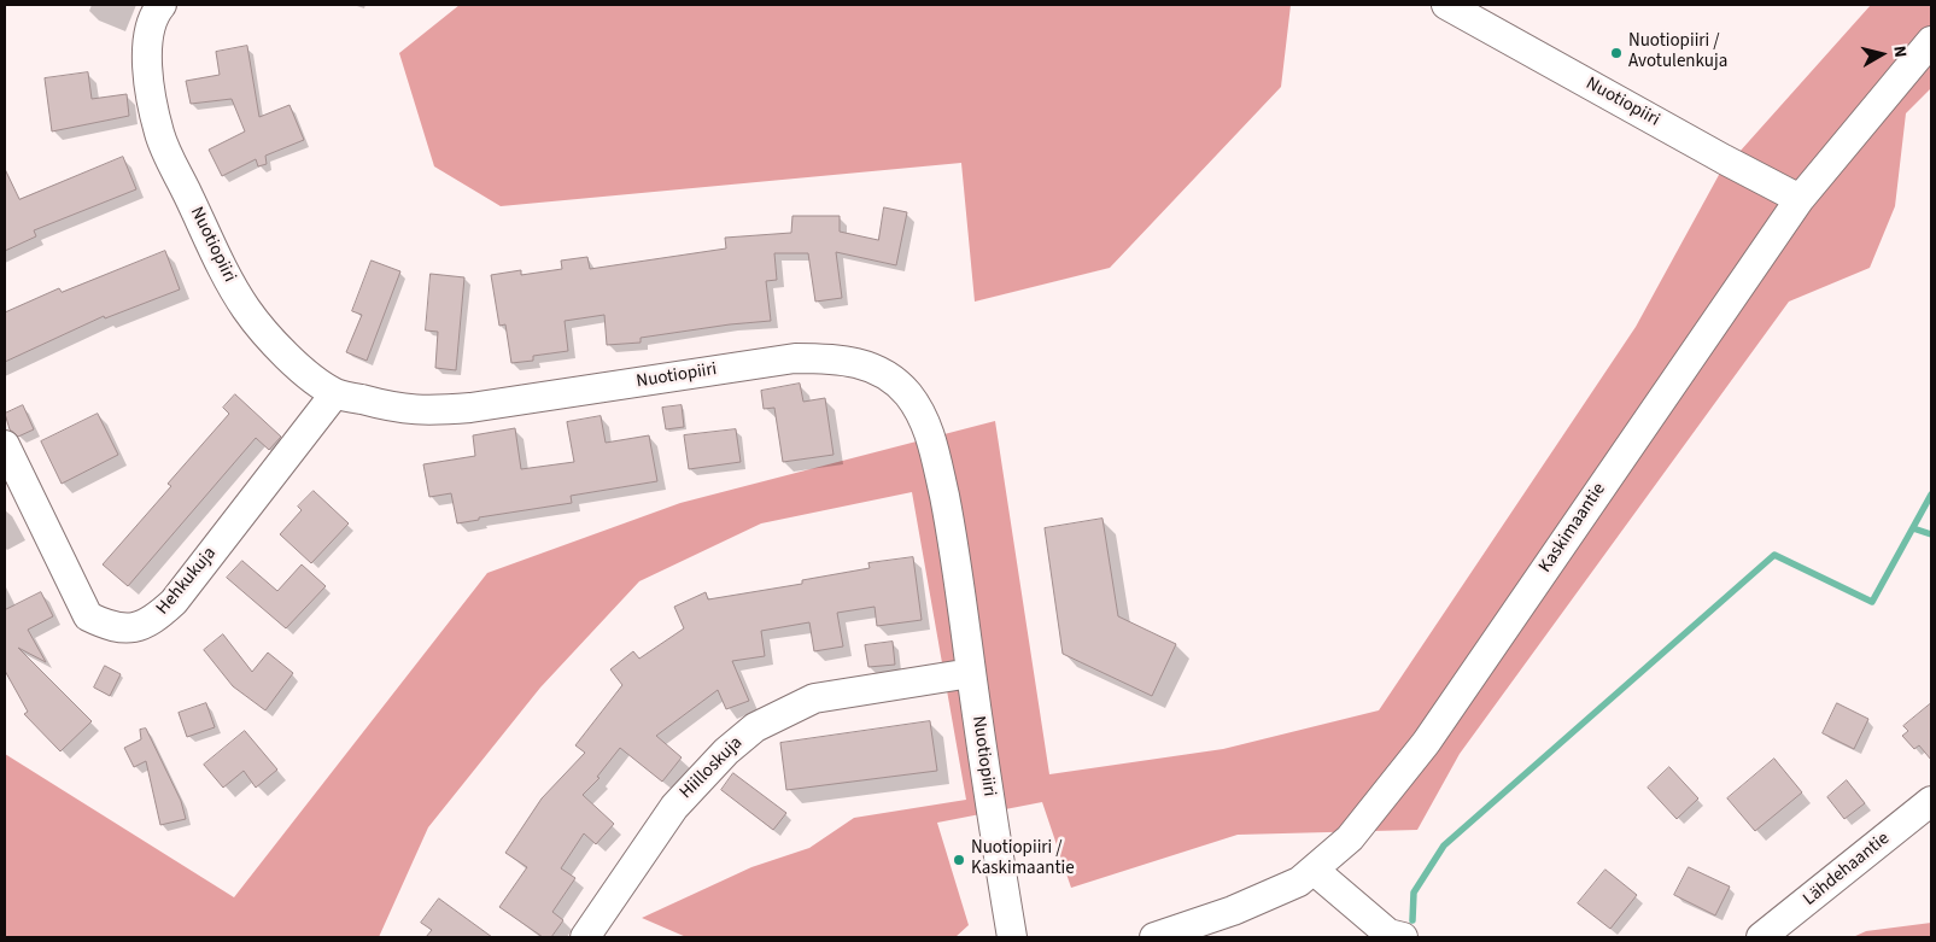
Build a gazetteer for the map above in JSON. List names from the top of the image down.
{
  "streets": {
    "street": [
      "Nuotiopiiri",
      "Kaskimaantie",
      "Hehkukuja",
      "Hiilloskuja",
      "Lähdehaantie"
    ]
  },
  "crossings": [
    ["Nuotiopiiri", "Kaskimaantie"],
    ["Nuotiopiiri", "Hehkukuja"],
    ["Nuotiopiiri", "Hiilloskuja"]
  ],
  "places": ["Nuotiopiiri / Avotulenkuja", "Nuotiopiiri / Kaskimaantie"],
  "north": "right"
}
